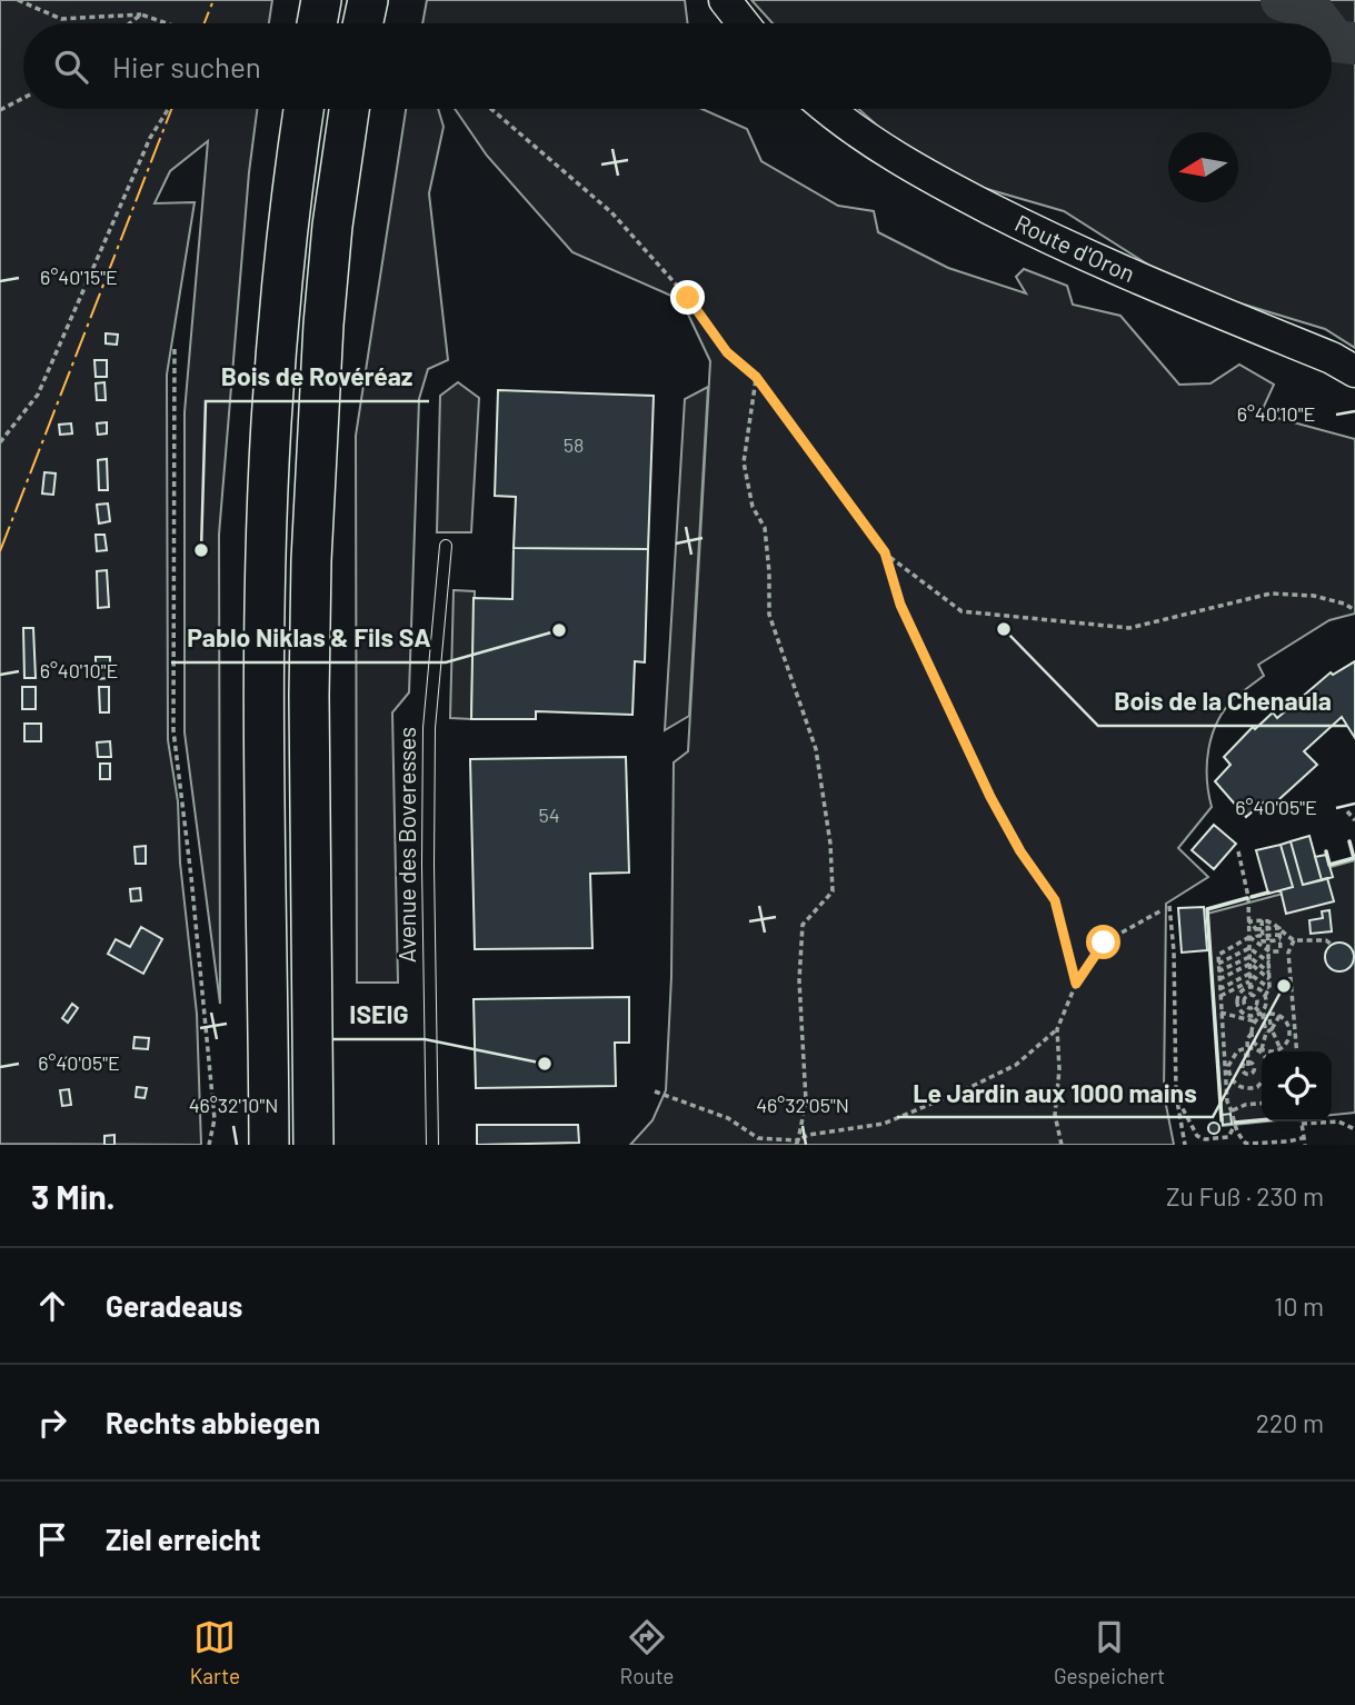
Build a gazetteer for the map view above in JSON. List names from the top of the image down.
{
  "streets": {
    "main road": ["Route d'Oron"],
    "lane": ["Avenue des Boveresses"]
  },
  "places": [
    "Bois de Rovéréaz",
    "Bois de la Chenaula",
    "Pablo Niklas & Fils SA",
    "Le Jardin aux 1000 mains",
    "ISEIG"
  ],
  "house_numbers": ["58", "54"],
  "north": "left",
  "page": {
    "search": "Hier suchen",
    "heading": ["3 Min.", "Zu Fuß · 230 m"],
    "list": [
      ["Geradeaus", "10 m"],
      ["Rechts abbiegen", "220 m"],
      "Ziel erreicht"
    ],
    "nav": ["Karte", "Route", "Gespeichert"]
  },
  "coordinates": [
    "6°40'15\"E",
    "6°40'10\"E",
    "6°40'05\"E",
    "46°32'10\"N",
    "46°32'05\"N"
  ]
}
